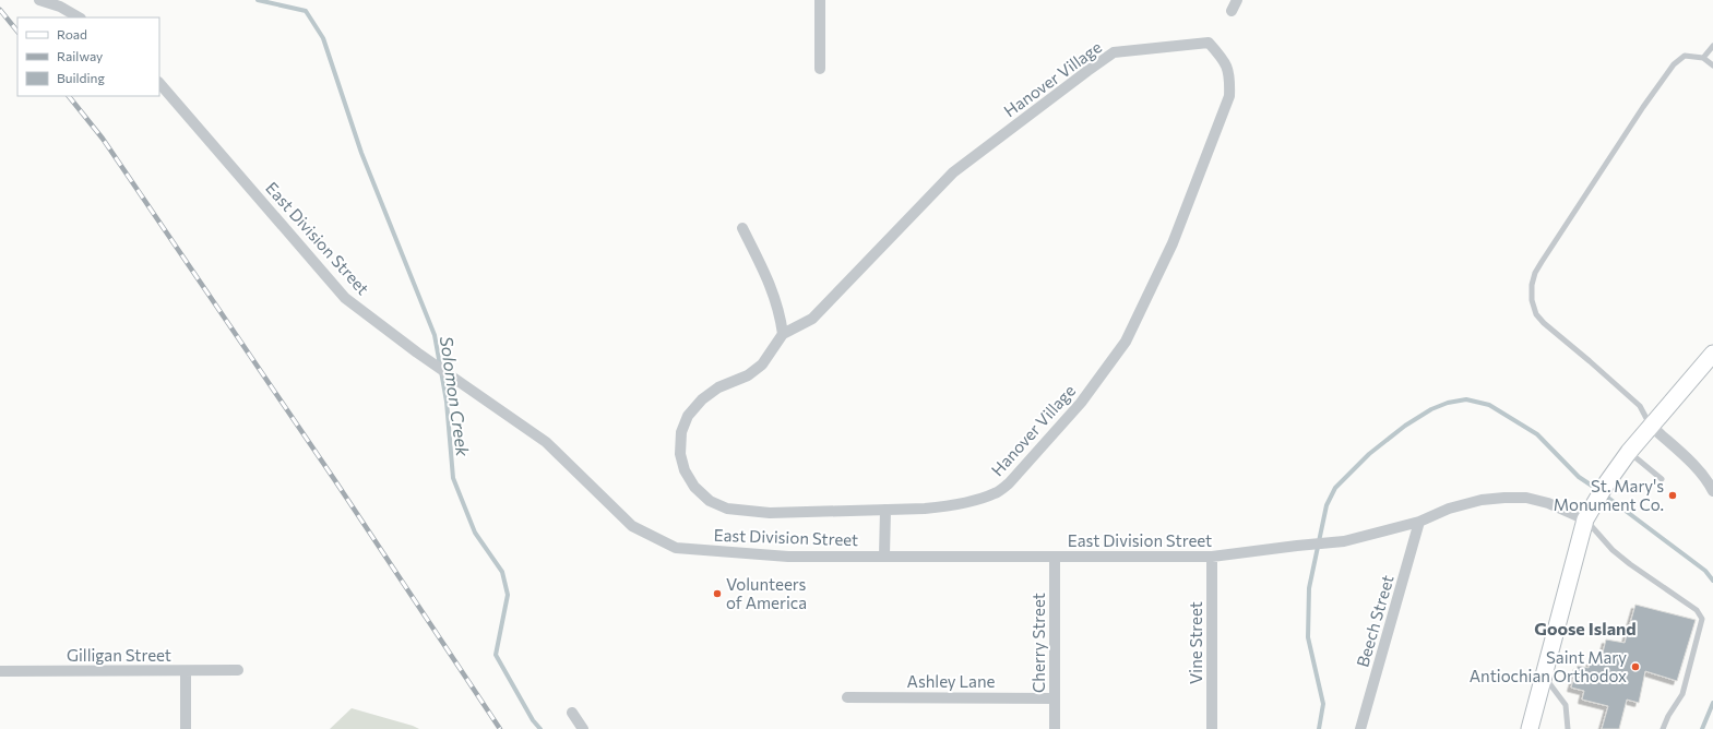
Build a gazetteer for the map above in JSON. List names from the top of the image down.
{
  "streets": {
    "street": [
      "Hanover Village",
      "East Division Street",
      "Beech Street",
      "Cherry Street",
      "Vine Street",
      "Gilligan Street",
      "Ashley Lane"
    ]
  },
  "crossings": [
    ["East Division Street", "Beech Street"],
    ["East Division Street", "Cherry Street"],
    ["East Division Street", "Vine Street"],
    ["Cherry Street", "Ashley Lane"]
  ],
  "districts": ["Goose Island"],
  "water": ["Solomon Creek"],
  "places": ["St. Mary's Monument Co.", "Volunteers of America", "Saint Mary Antiochian Orthodox"],
  "legend": ["Road", "Railway", "Building"]
}
